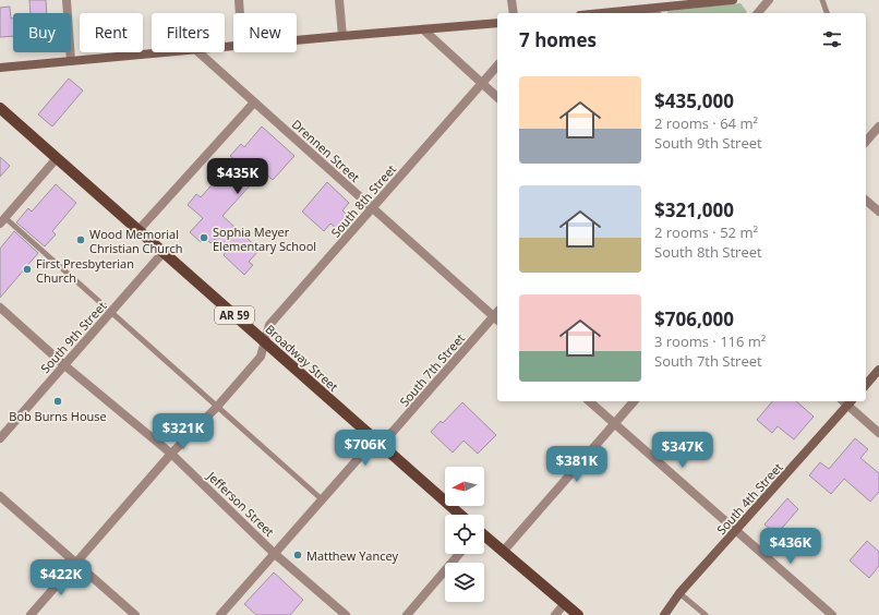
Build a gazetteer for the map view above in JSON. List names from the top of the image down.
{
  "streets": {
    "main road": ["AR 59", "Broadway Street"],
    "street": [
      "Drennen Street",
      "South 8th Street",
      "South 9th Street",
      "South 7th Street",
      "South 4th Street",
      "Jefferson Street"
    ]
  },
  "crossings": [
    ["Drennen Street", "South 8th Street"],
    ["Drennen Street", "South 7th Street"],
    ["South 8th Street", "Broadway Street"],
    ["South 8th Street", "Jefferson Street"],
    ["South 9th Street", "Broadway Street"],
    ["South 9th Street", "Jefferson Street"],
    ["Broadway Street", "South 7th Street"],
    ["South 7th Street", "Jefferson Street"]
  ],
  "places": [
    "Sophia Meyer Elementary School",
    "Wood Memorial Christian Church",
    "First Presbyterian Church",
    "Bob Burns House",
    "Matthew Yancey"
  ],
  "north": "left",
  "page": {
    "chip": [
      "Buy",
      "Rent",
      "Filters",
      "New"
    ],
    "heading": "7 homes",
    "list": [
      {
        "name": "$435,000",
        "note": "2 rooms · 64 m² · South 9th Street"
      },
      {
        "name": "$321,000",
        "note": "2 rooms · 52 m² · South 8th Street"
      },
      {
        "name": "$706,000",
        "note": "3 rooms · 116 m² · South 7th Street"
      }
    ],
    "price": [
      "$435K",
      "$321K",
      "$706K",
      "$347K",
      "$381K",
      "$436K",
      "$422K"
    ]
  }
}
